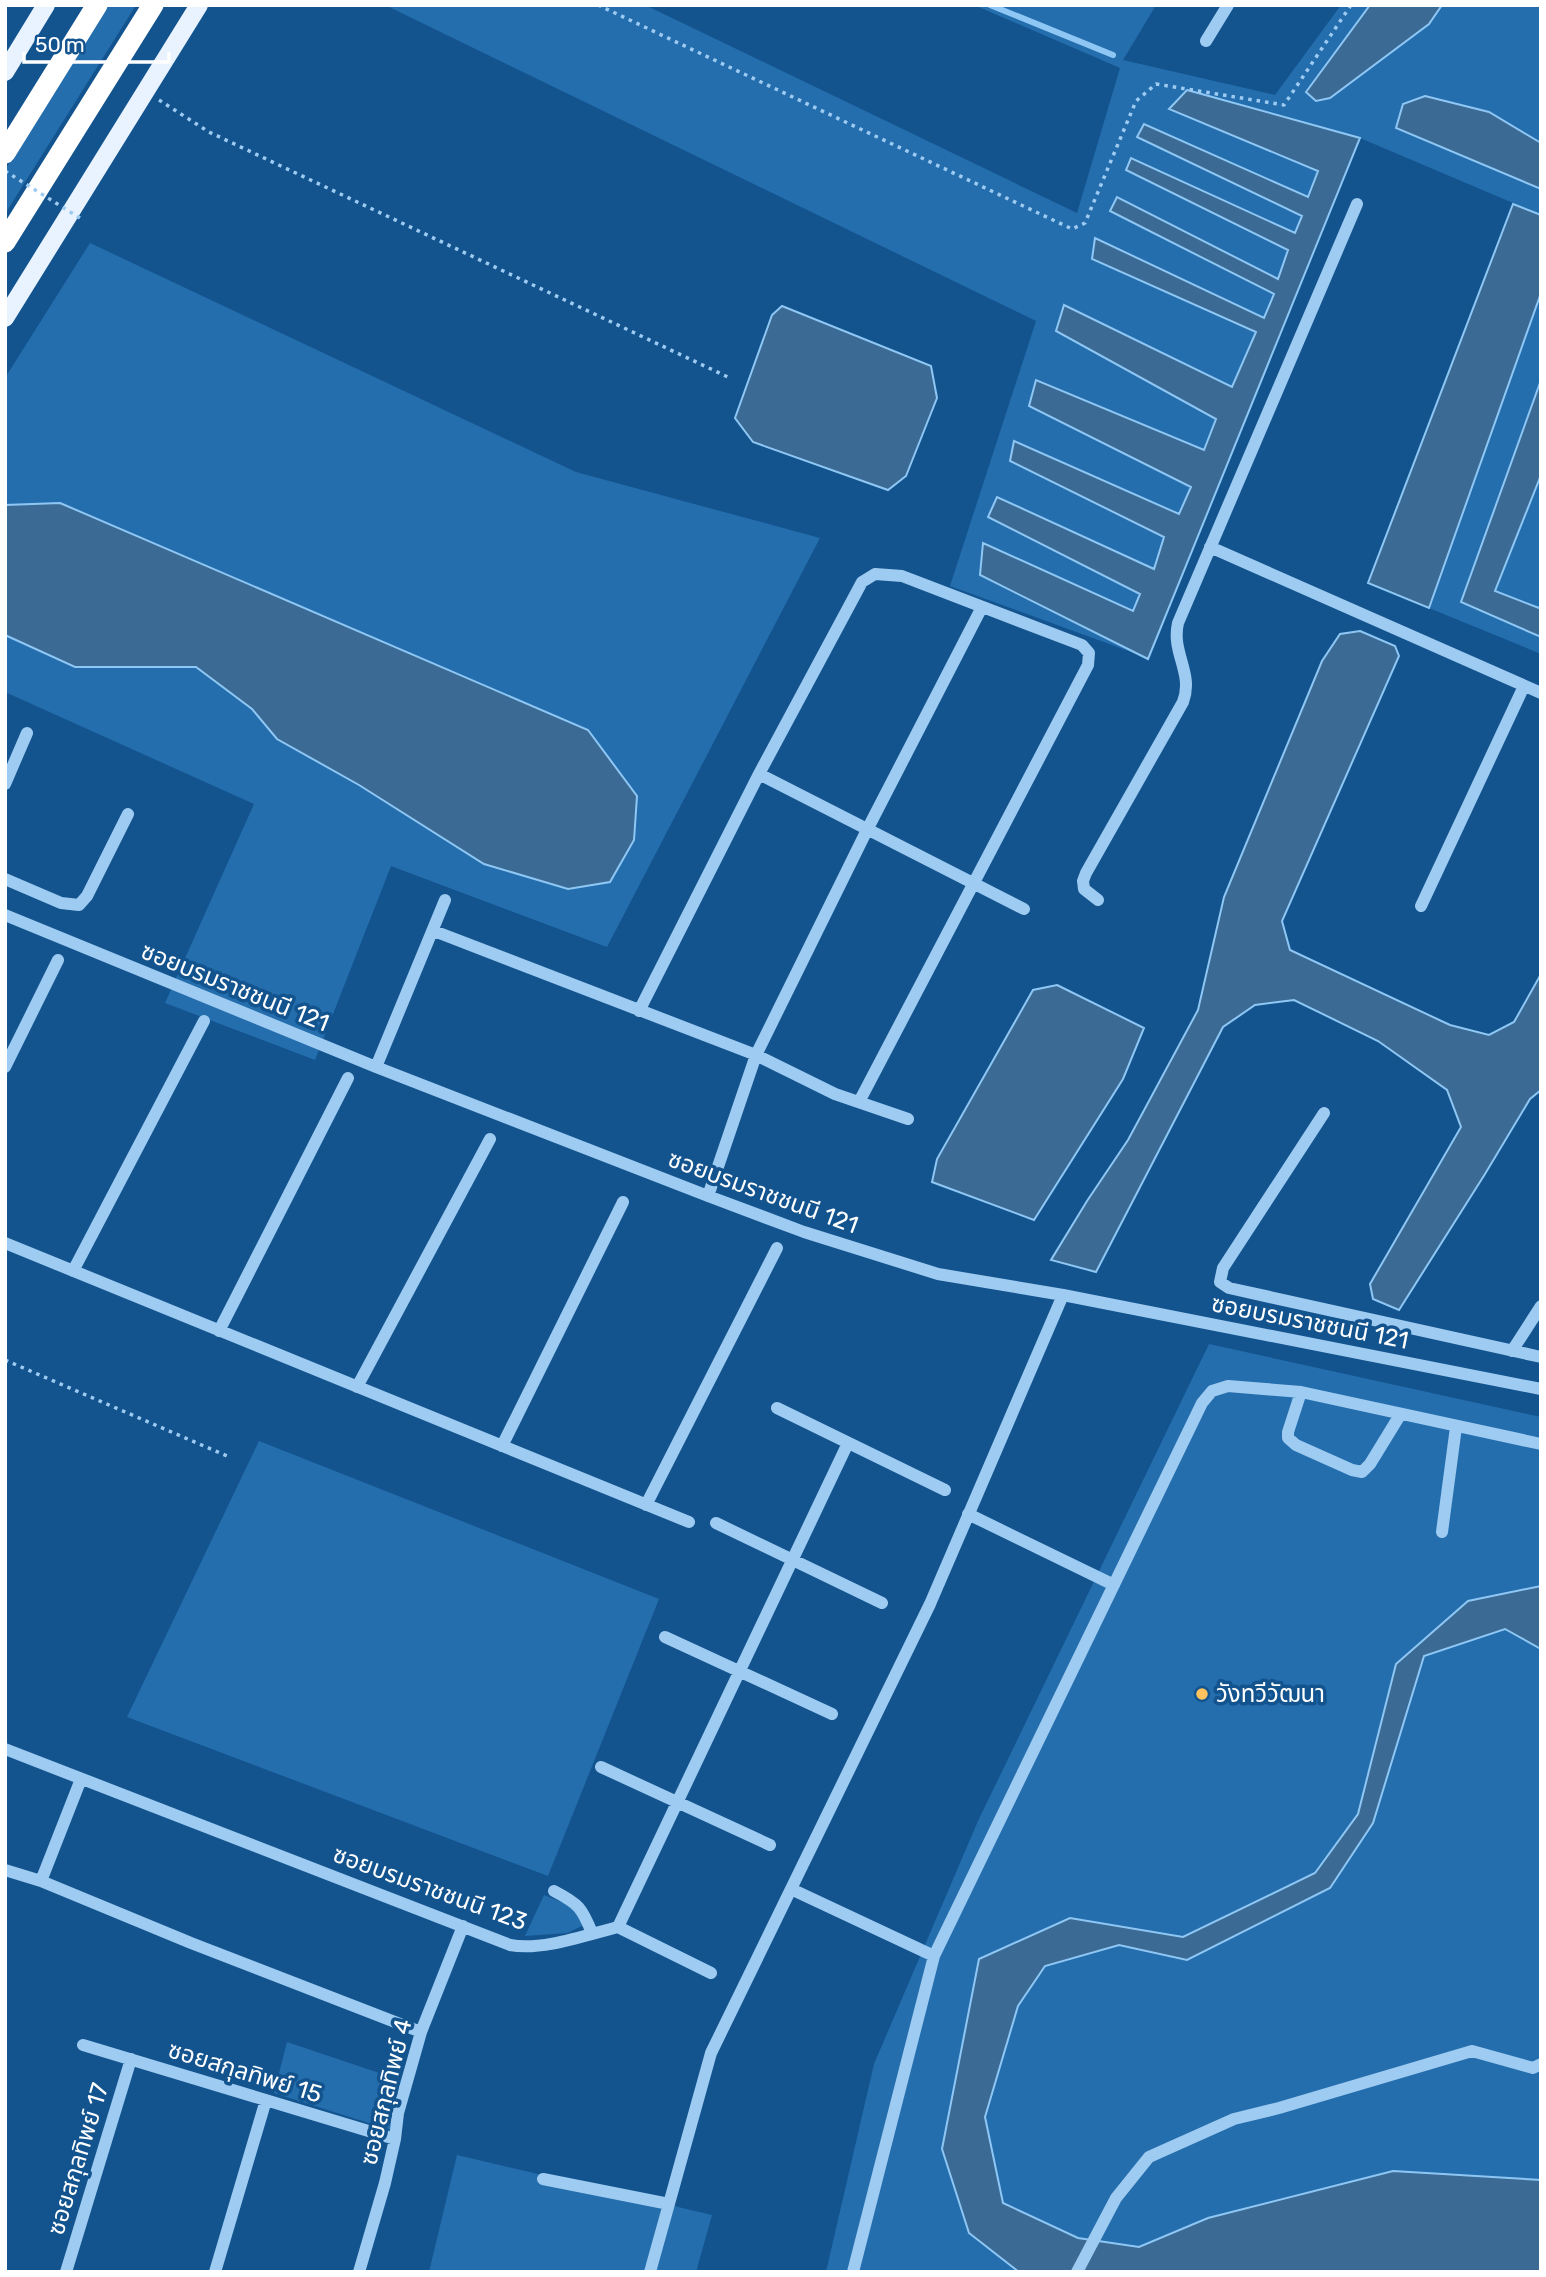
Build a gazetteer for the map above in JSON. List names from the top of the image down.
{
  "streets": {
    "street": [
      "ซอยบรมราชชนนี 121",
      "ซอยบรมราชชนนี 123",
      "ซอยสกุลทิพย์ 15",
      "ซอยสกุลทิพย์ 4",
      "ซอยสกุลทิพย์ 17"
    ]
  },
  "crossings": [
    ["ซอยบรมราชชนนี 123", "ซอยสกุลทิพย์ 4"],
    ["ซอยสกุลทิพย์ 15", "ซอยสกุลทิพย์ 4"],
    ["ซอยสกุลทิพย์ 15", "ซอยสกุลทิพย์ 17"]
  ],
  "places": ["วังทวีวัฒนา"],
  "scale_bar": "50 m"
}
